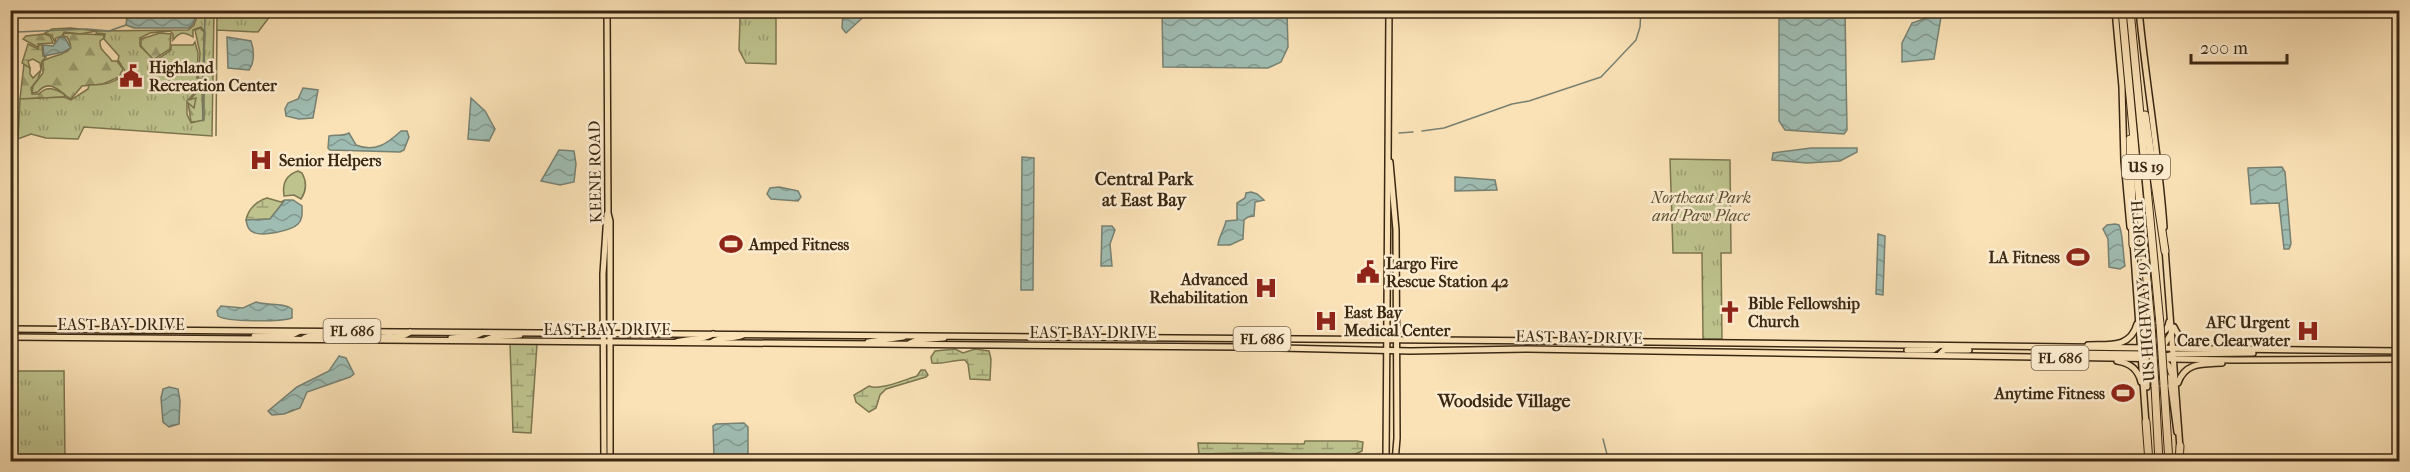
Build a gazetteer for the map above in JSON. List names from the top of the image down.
{
  "streets": {
    "highway": ["US 19", "US HIGHWAY 19 NORTH"],
    "main road": ["KEENE ROAD", "EAST BAY DRIVE", "FL 686"]
  },
  "crossings": [
    ["KEENE ROAD", "EAST BAY DRIVE"],
    ["EAST BAY DRIVE", "FL 686"]
  ],
  "districts": ["Central Park at East Bay", "Woodside Village"],
  "parks": ["Northeast Park and Paw Place"],
  "places": {
    "public building": ["Highland Recreation Center", "Largo Fire Rescue Station 42"],
    "hospital": [
      "Senior Helpers",
      "Advanced Rehabilitation",
      "East Bay Medical Center",
      "AFC Urgent Care Clearwater"
    ],
    "sports": ["Amped Fitness", "LA Fitness", "Anytime Fitness"],
    "church": ["Bible Fellowship Church"]
  },
  "scale_bar": "200 m"
}
